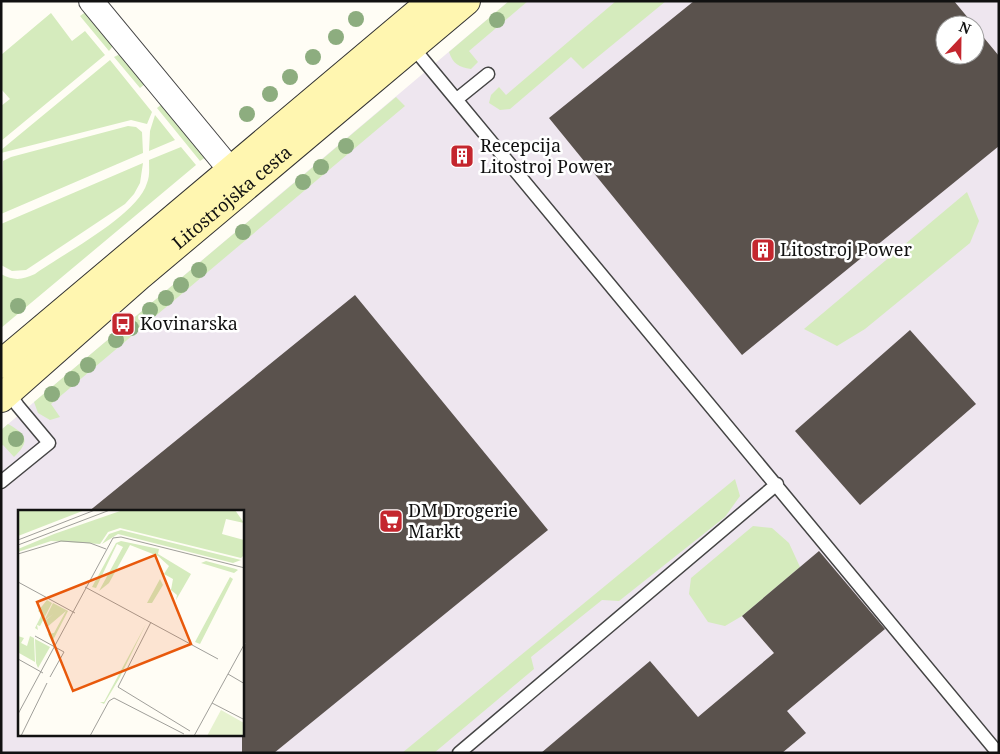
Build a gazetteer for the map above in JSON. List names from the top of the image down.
{
  "streets": {
    "main road": ["Litostrojska cesta"]
  },
  "places": {
    "building": ["Recepcija Litostroj Power", "Litostroj Power"],
    "bus stop": ["Kovinarska"],
    "supermarket": ["DM Drogerie Markt"]
  },
  "north": "top"
}
